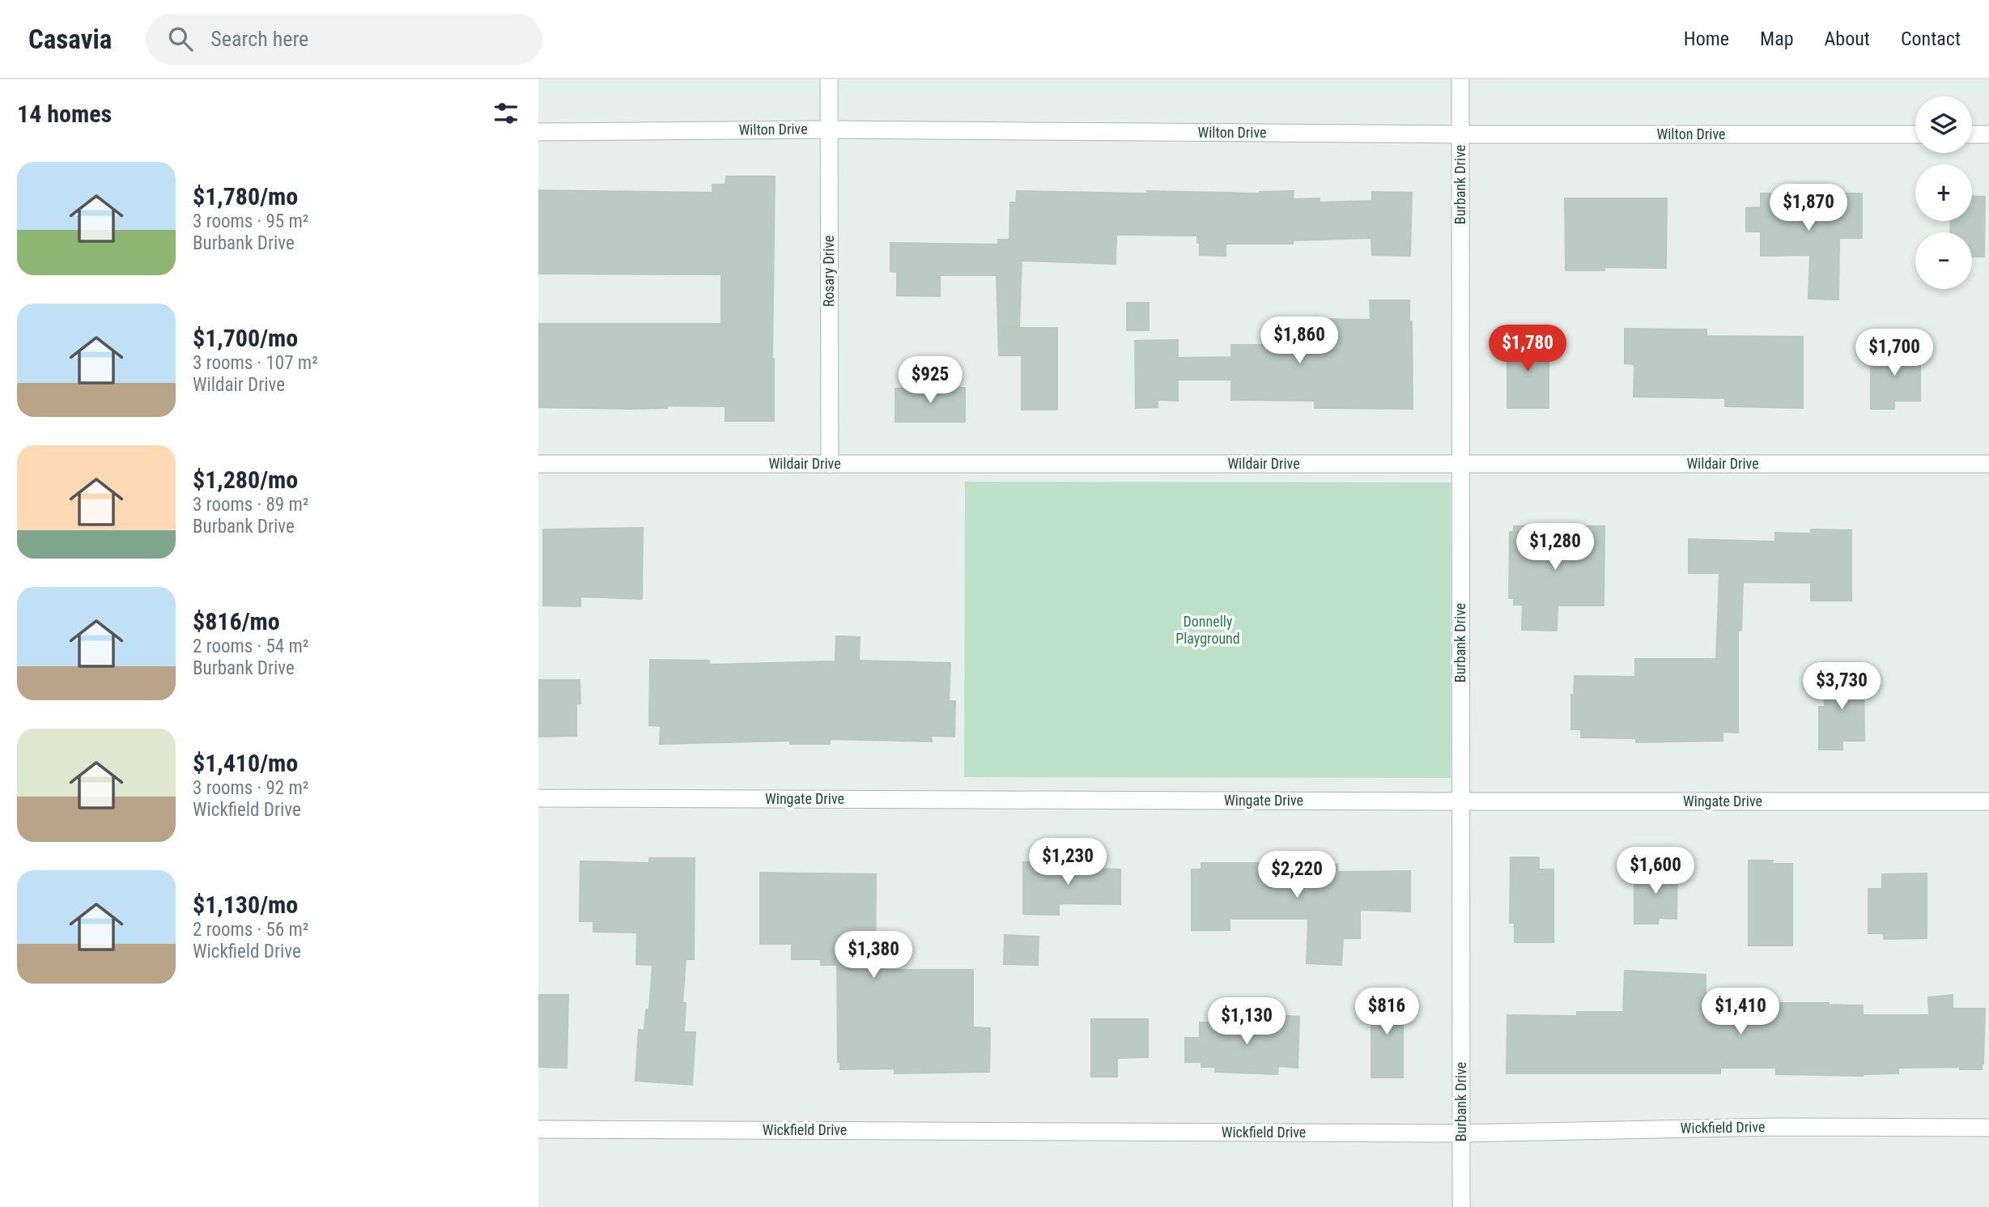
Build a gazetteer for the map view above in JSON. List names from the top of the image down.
{
  "streets": {
    "street": [
      "Wilton Drive",
      "Burbank Drive",
      "Rosary Drive",
      "Wildair Drive",
      "Wingate Drive",
      "Wickfield Drive"
    ]
  },
  "crossings": [
    ["Wilton Drive", "Burbank Drive"],
    ["Wilton Drive", "Rosary Drive"],
    ["Burbank Drive", "Wildair Drive"],
    ["Burbank Drive", "Wingate Drive"],
    ["Burbank Drive", "Wickfield Drive"],
    ["Rosary Drive", "Wildair Drive"]
  ],
  "parks": ["Donnelly Playground"],
  "page": {
    "header": "Casavia",
    "search": "Search here",
    "nav": [
      "Home",
      "Map",
      "About",
      "Contact"
    ],
    "heading": "14 homes",
    "map_buttons": ["+", "−"],
    "list": [
      {
        "name": "$1,780/mo",
        "note": "3 rooms · 95 m² · Burbank Drive"
      },
      {
        "name": "$1,700/mo",
        "note": "3 rooms · 107 m² · Wildair Drive"
      },
      {
        "name": "$1,280/mo",
        "note": "3 rooms · 89 m² · Burbank Drive"
      },
      {
        "name": "$816/mo",
        "note": "2 rooms · 54 m² · Burbank Drive"
      },
      {
        "name": "$1,410/mo",
        "note": "3 rooms · 92 m² · Wickfield Drive"
      },
      {
        "name": "$1,130/mo",
        "note": "2 rooms · 56 m² · Wickfield Drive"
      }
    ],
    "price": [
      "$1,870",
      "$1,860",
      "$1,780",
      "$1,700",
      "$925",
      "$1,280",
      "$3,730",
      "$1,230",
      "$1,600",
      "$2,220",
      "$1,380",
      "$816",
      "$1,410",
      "$1,130"
    ]
  }
}
